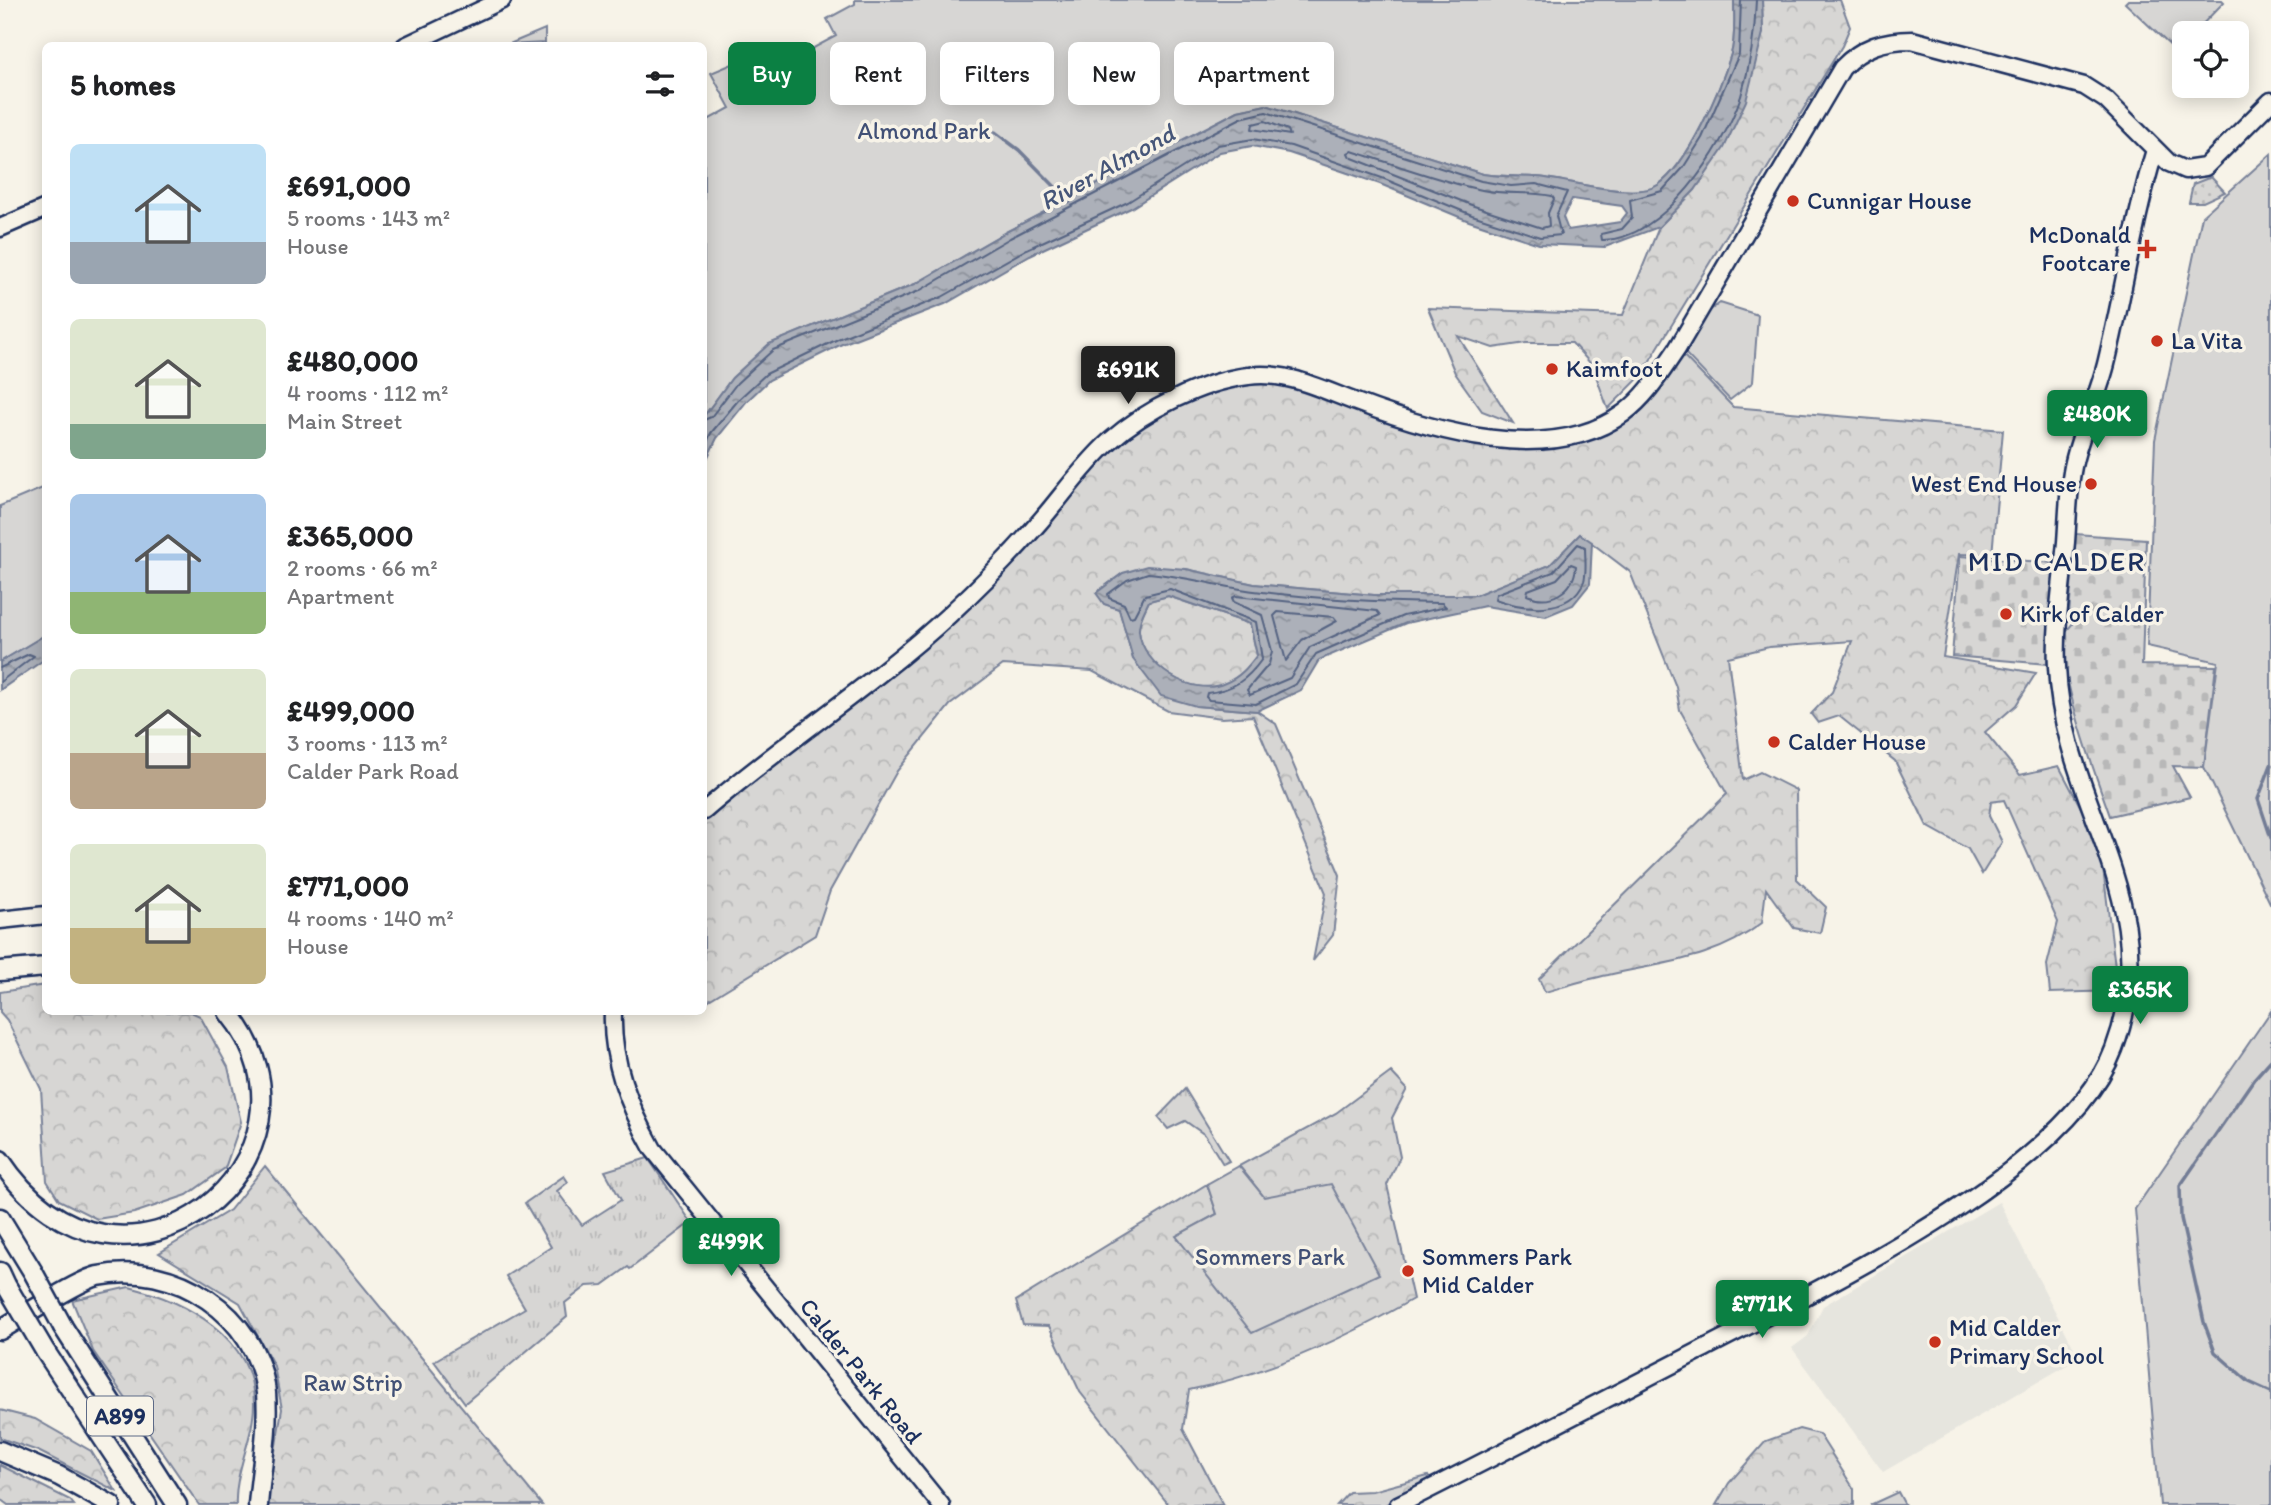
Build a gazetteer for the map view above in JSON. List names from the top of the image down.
{
  "streets": {
    "main road": ["Calder Park Road", "A899"]
  },
  "districts": ["MID CALDER"],
  "water": ["River Almond"],
  "parks": ["Almond Park", "Sommers Park", "Raw Strip"],
  "places": {
    "other": [
      "Cunnigar House",
      "La Vita",
      "Kaimfoot",
      "West End House",
      "Kirk of Calder",
      "Calder House",
      "Sommers Park Mid Calder",
      "Mid Calder Primary School"
    ],
    "health": ["McDonald Footcare"]
  },
  "page": {
    "chip": [
      "Buy",
      "Rent",
      "Filters",
      "New",
      "Apartment"
    ],
    "heading": "5 homes",
    "list": [
      {
        "name": "£691,000",
        "note": "5 rooms · 143 m² · House"
      },
      {
        "name": "£480,000",
        "note": "4 rooms · 112 m² · Main Street"
      },
      {
        "name": "£365,000",
        "note": "2 rooms · 66 m² · Apartment"
      },
      {
        "name": "£499,000",
        "note": "3 rooms · 113 m² · Calder Park Road"
      },
      {
        "name": "£771,000",
        "note": "4 rooms · 140 m² · House"
      }
    ],
    "price": [
      "£691K",
      "£480K",
      "£365K",
      "£499K",
      "£771K"
    ]
  }
}
